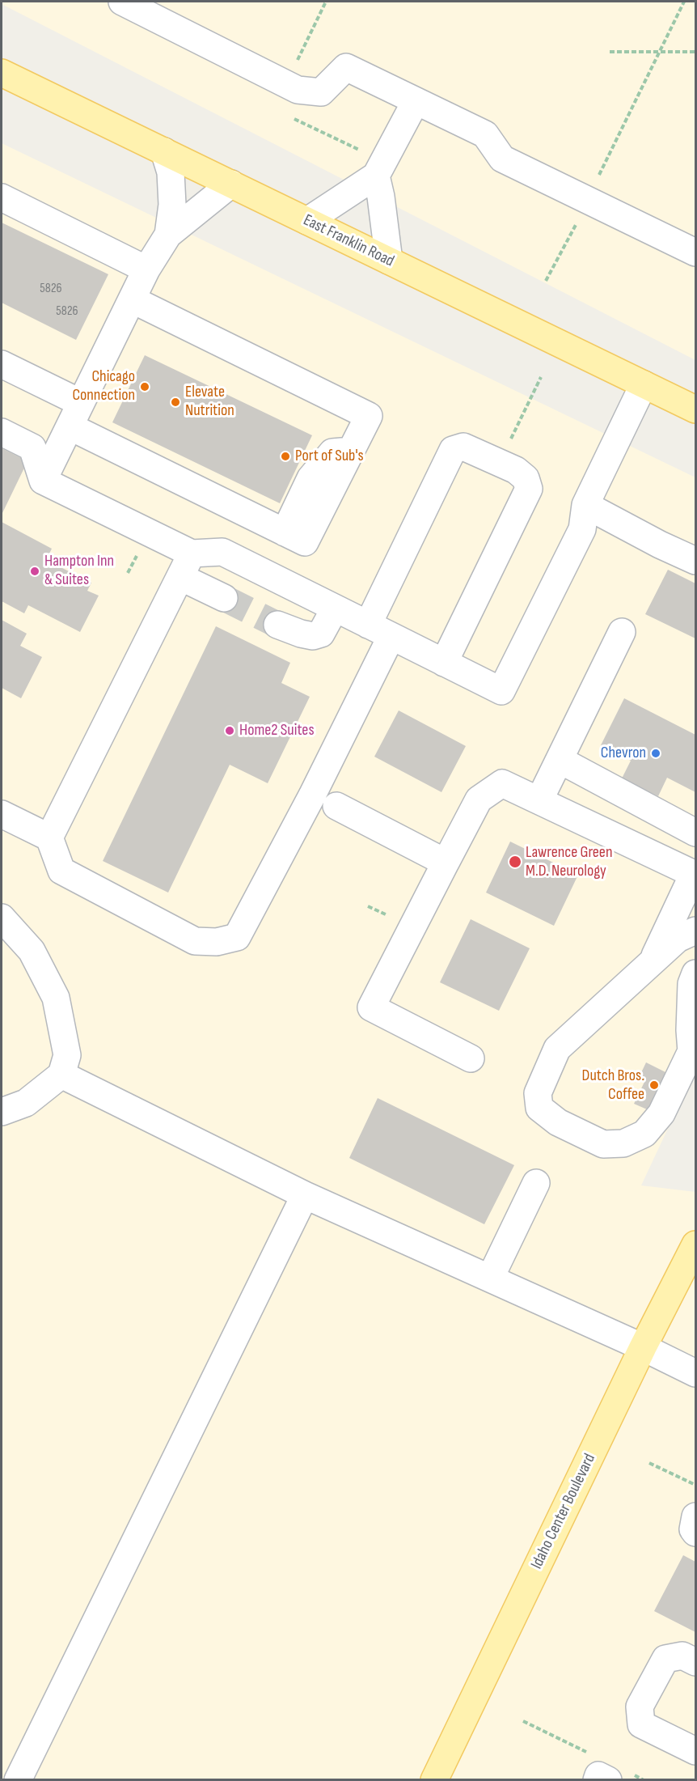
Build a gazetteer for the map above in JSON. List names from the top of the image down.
{
  "streets": {
    "main road": ["East Franklin Road", "Idaho Center Boulevard"]
  },
  "places": [
    "Chicago Connection",
    "Elevate Nutrition",
    "Port of Sub's",
    "Hampton Inn & Suites",
    "Home2 Suites",
    "Chevron",
    "Lawrence Green M.D. Neurology",
    "Dutch Bros. Coffee"
  ],
  "house_numbers": ["5826", "5826"]
}
